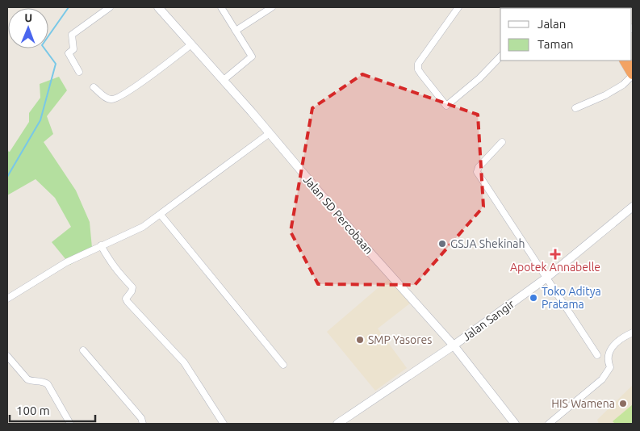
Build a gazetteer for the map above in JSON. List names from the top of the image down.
{
  "streets": {
    "street": ["Jalan SD Percobaan", "Jalan Sangir"]
  },
  "crossings": [
    ["Jalan SD Percobaan", "Jalan Sangir"]
  ],
  "places": {
    "other": [
      "GSJA Shekinah",
      "Toko Aditya Pratama",
      "SMP Yasores",
      "HIS Wamena"
    ],
    "health": ["Apotek Annabelle"]
  },
  "legend": ["Jalan", "Taman"],
  "scale_bar": "100 m",
  "north": "top"
}
